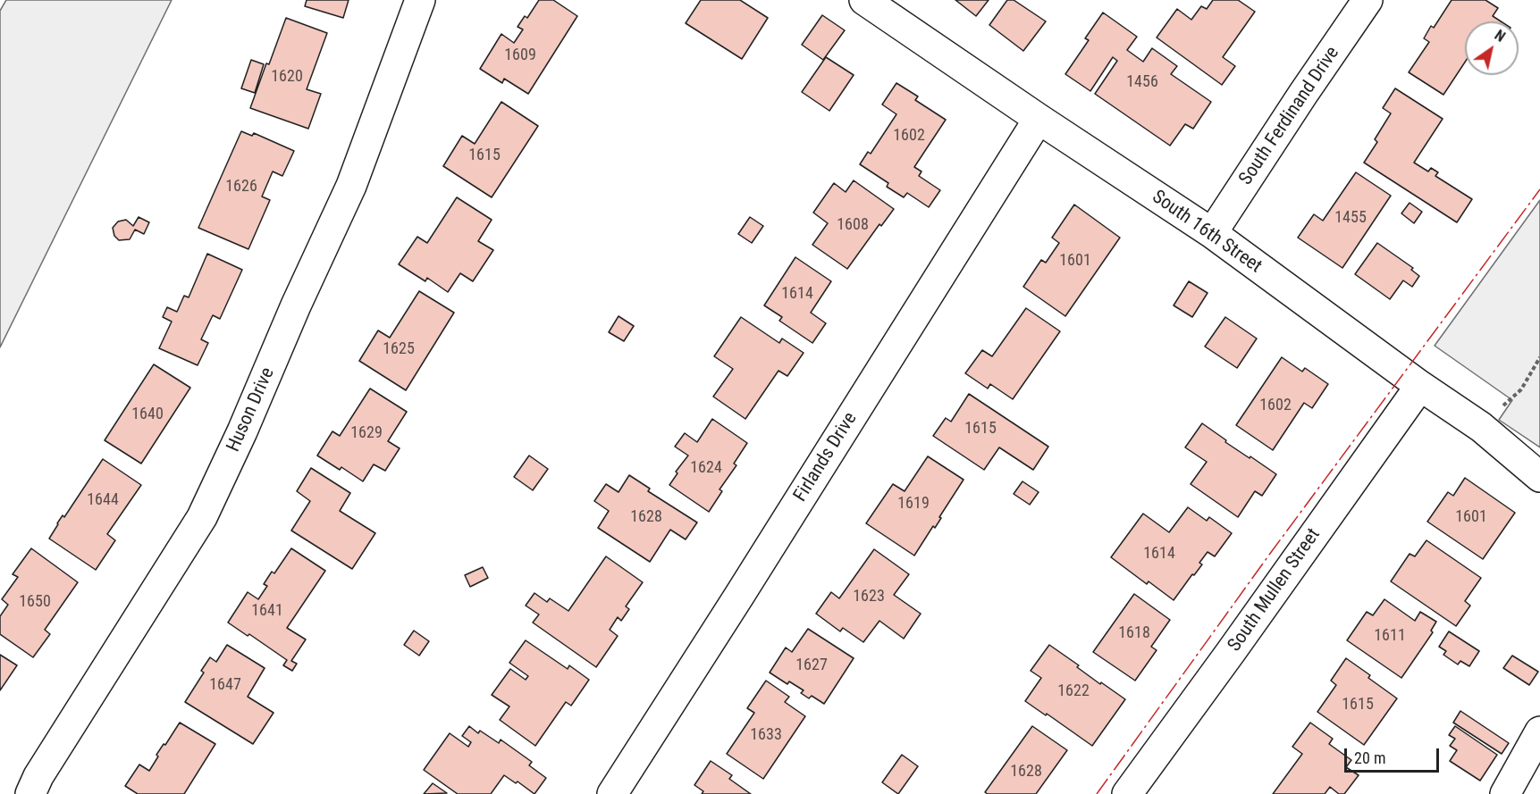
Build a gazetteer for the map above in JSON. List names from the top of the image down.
{
  "streets": {
    "street": [
      "South Ferdinand Drive",
      "South 16th Street",
      "Huson Drive",
      "Firlands Drive",
      "South Mullen Street"
    ]
  },
  "crossings": [
    ["South Ferdinand Drive", "South 16th Street"],
    ["South 16th Street", "Firlands Drive"],
    ["South 16th Street", "South Mullen Street"]
  ],
  "house_numbers": [
    "1609",
    "1620",
    "1456",
    "1602",
    "1615",
    "1626",
    "1455",
    "1608",
    "1601",
    "1614",
    "1625",
    "1602",
    "1640",
    "1615",
    "1629",
    "1624",
    "1644",
    "1619",
    "1628",
    "1601",
    "1614",
    "1623",
    "1650",
    "1641",
    "1618",
    "1611",
    "1627",
    "1647",
    "1622",
    "1615",
    "1633",
    "1628"
  ],
  "scale_bar": "20 m",
  "north": "top right"
}
